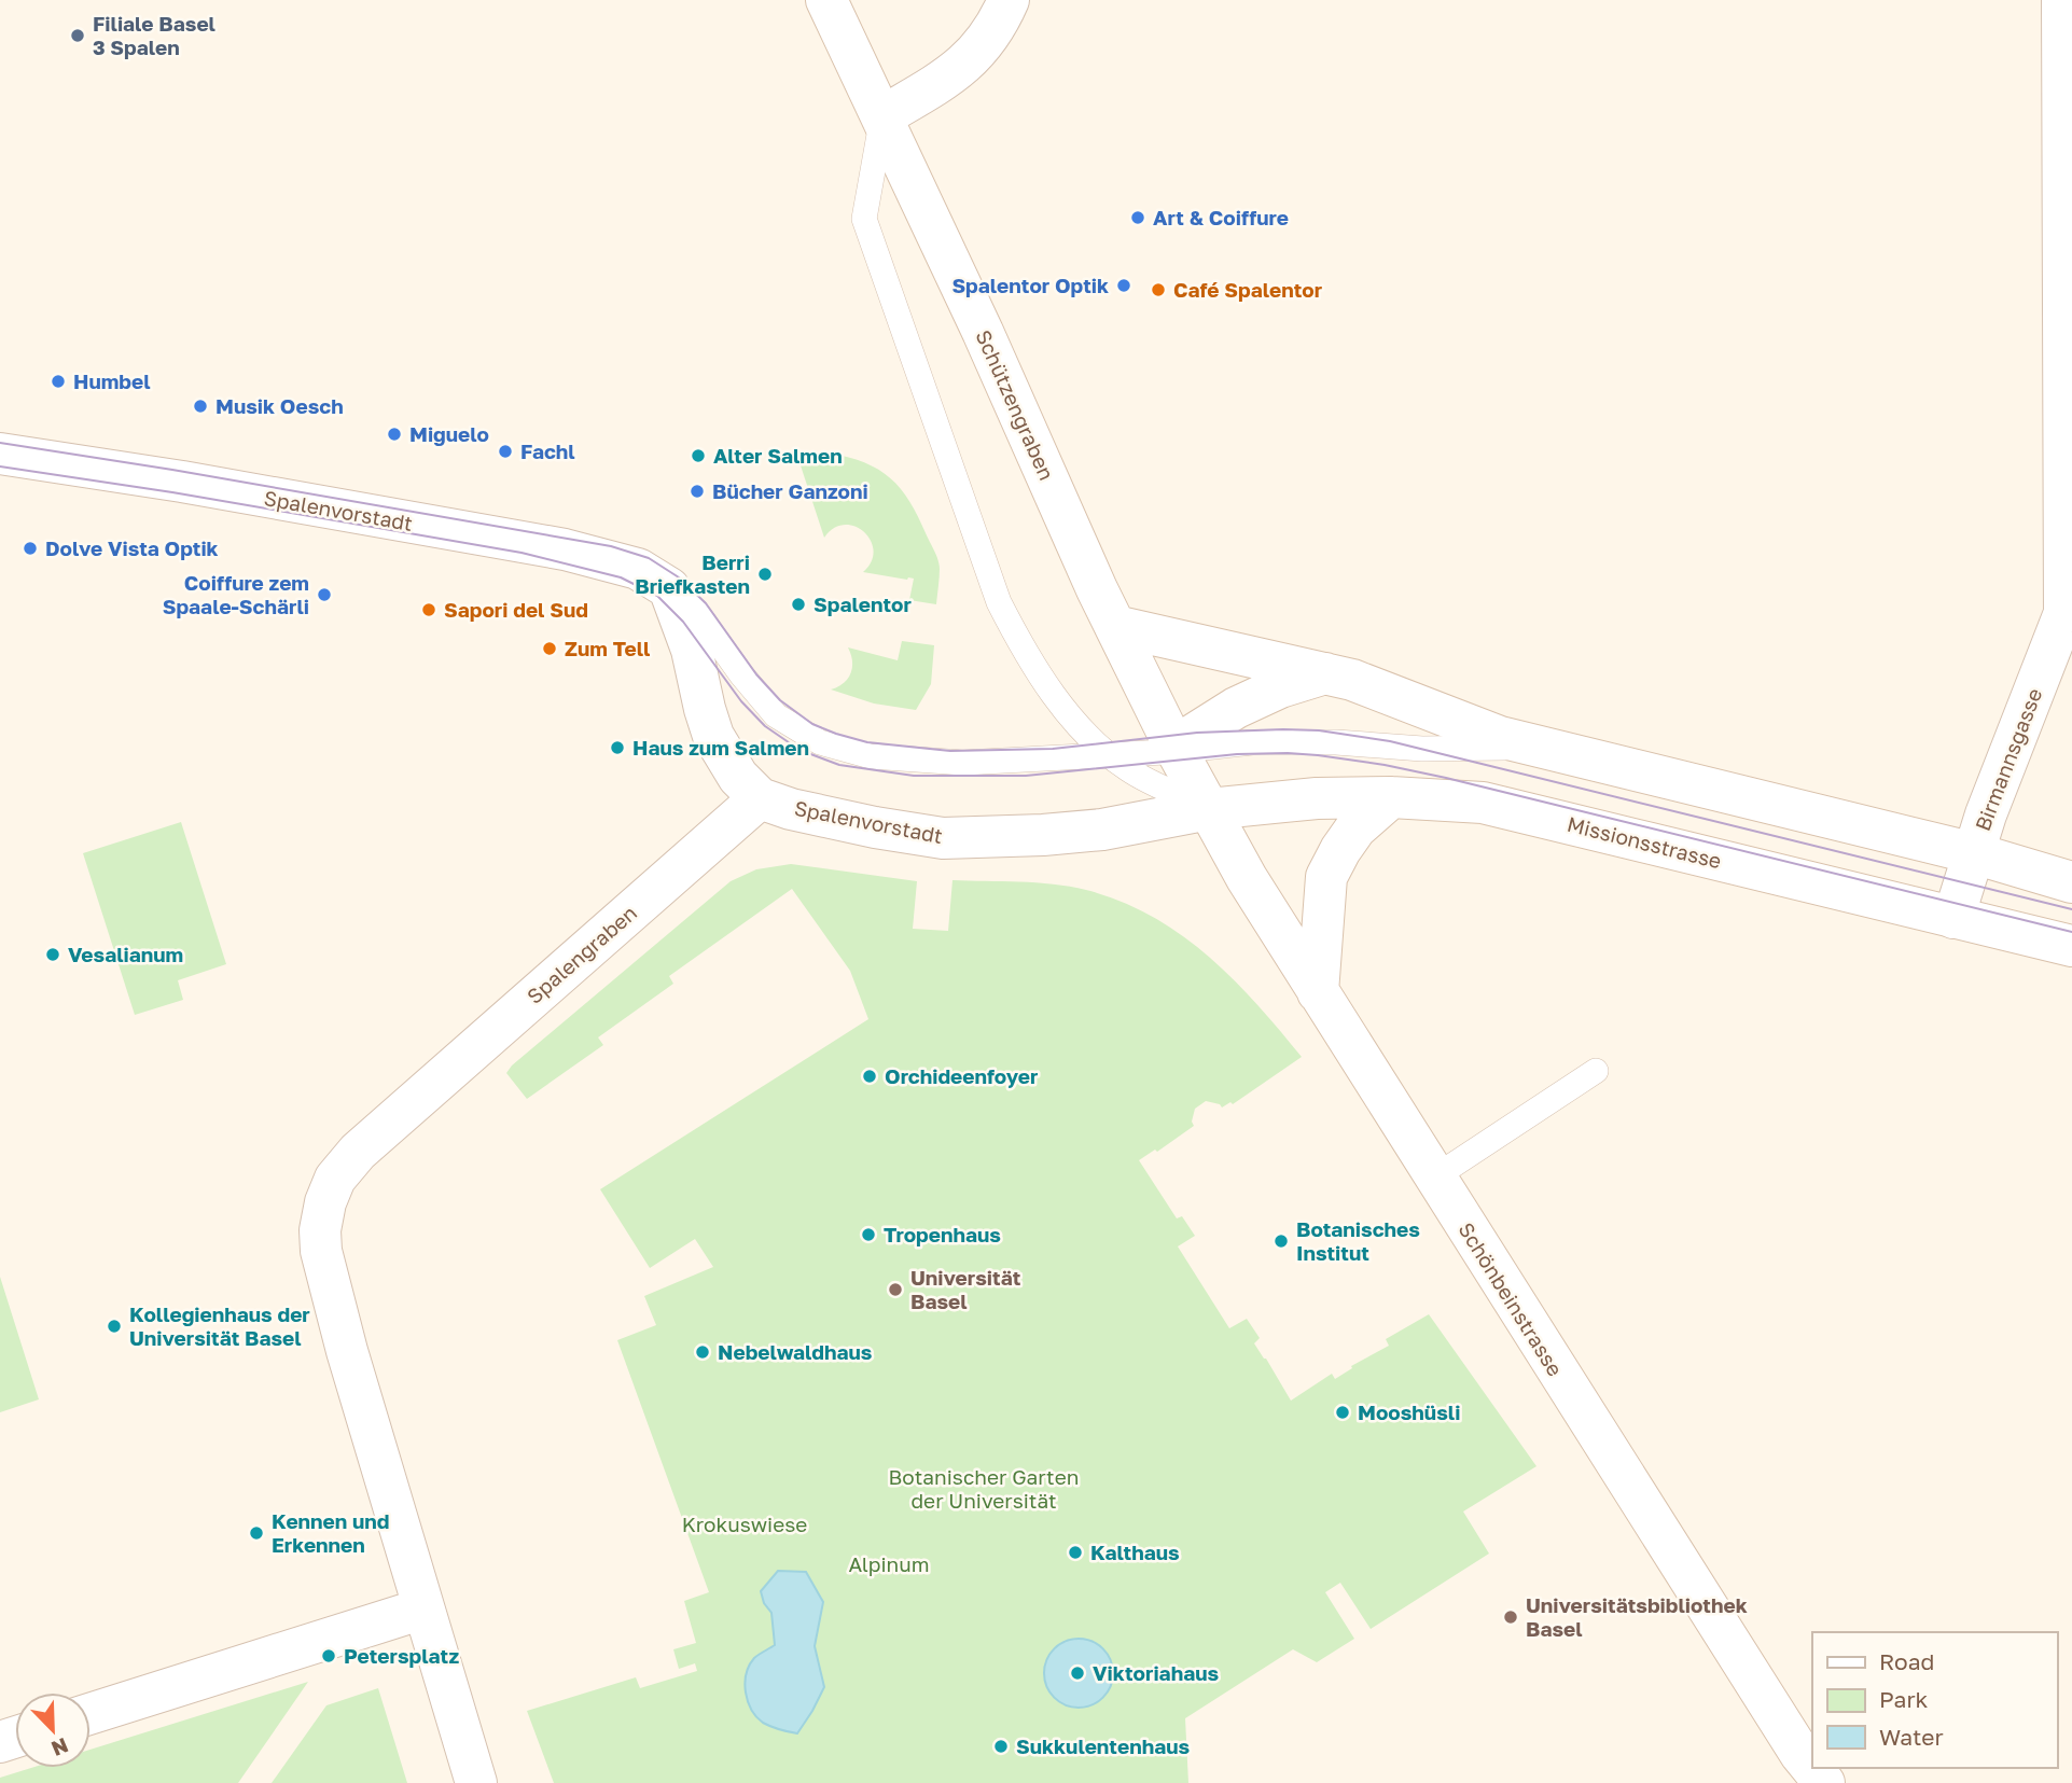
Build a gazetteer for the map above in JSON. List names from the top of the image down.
{
  "streets": {
    "main road": [
      "Schützengraben",
      "Spalenvorstadt",
      "Birmannsgasse",
      "Missionsstrasse",
      "Spalengraben",
      "Schönbeinstrasse"
    ]
  },
  "crossings": [
    ["Schützengraben", "Spalenvorstadt"],
    ["Schützengraben", "Missionsstrasse"],
    ["Schützengraben", "Schönbeinstrasse"],
    ["Spalenvorstadt", "Missionsstrasse"],
    ["Spalenvorstadt", "Spalengraben"],
    ["Spalenvorstadt", "Schönbeinstrasse"],
    ["Birmannsgasse", "Missionsstrasse"],
    ["Missionsstrasse", "Schönbeinstrasse"]
  ],
  "parks": ["Botanischer Garten der Universität", "Krokuswiese", "Alpinum"],
  "places": [
    "Filiale Basel 3 Spalen",
    "Art & Coiffure",
    "Spalentor Optik",
    "Café Spalentor",
    "Humbel",
    "Musik Oesch",
    "Miguelo",
    "Fachl",
    "Alter Salmen",
    "Bücher Ganzoni",
    "Dolve Vista Optik",
    "Berri Briefkasten",
    "Coiffure zem Spaale-Schärli",
    "Spalentor",
    "Sapori del Sud",
    "Zum Tell",
    "Haus zum Salmen",
    "Vesalianum",
    "Orchideenfoyer",
    "Tropenhaus",
    "Botanisches Institut",
    "Universität Basel",
    "Kollegienhaus der Universität Basel",
    "Nebelwaldhaus",
    "Mooshüsli",
    "Kennen und Erkennen",
    "Kalthaus",
    "Universitätsbibliothek Basel",
    "Petersplatz",
    "Viktoriahaus",
    "Sukkulentenhaus"
  ],
  "legend": ["Road", "Park", "Water"],
  "north": "bottom right"
}
